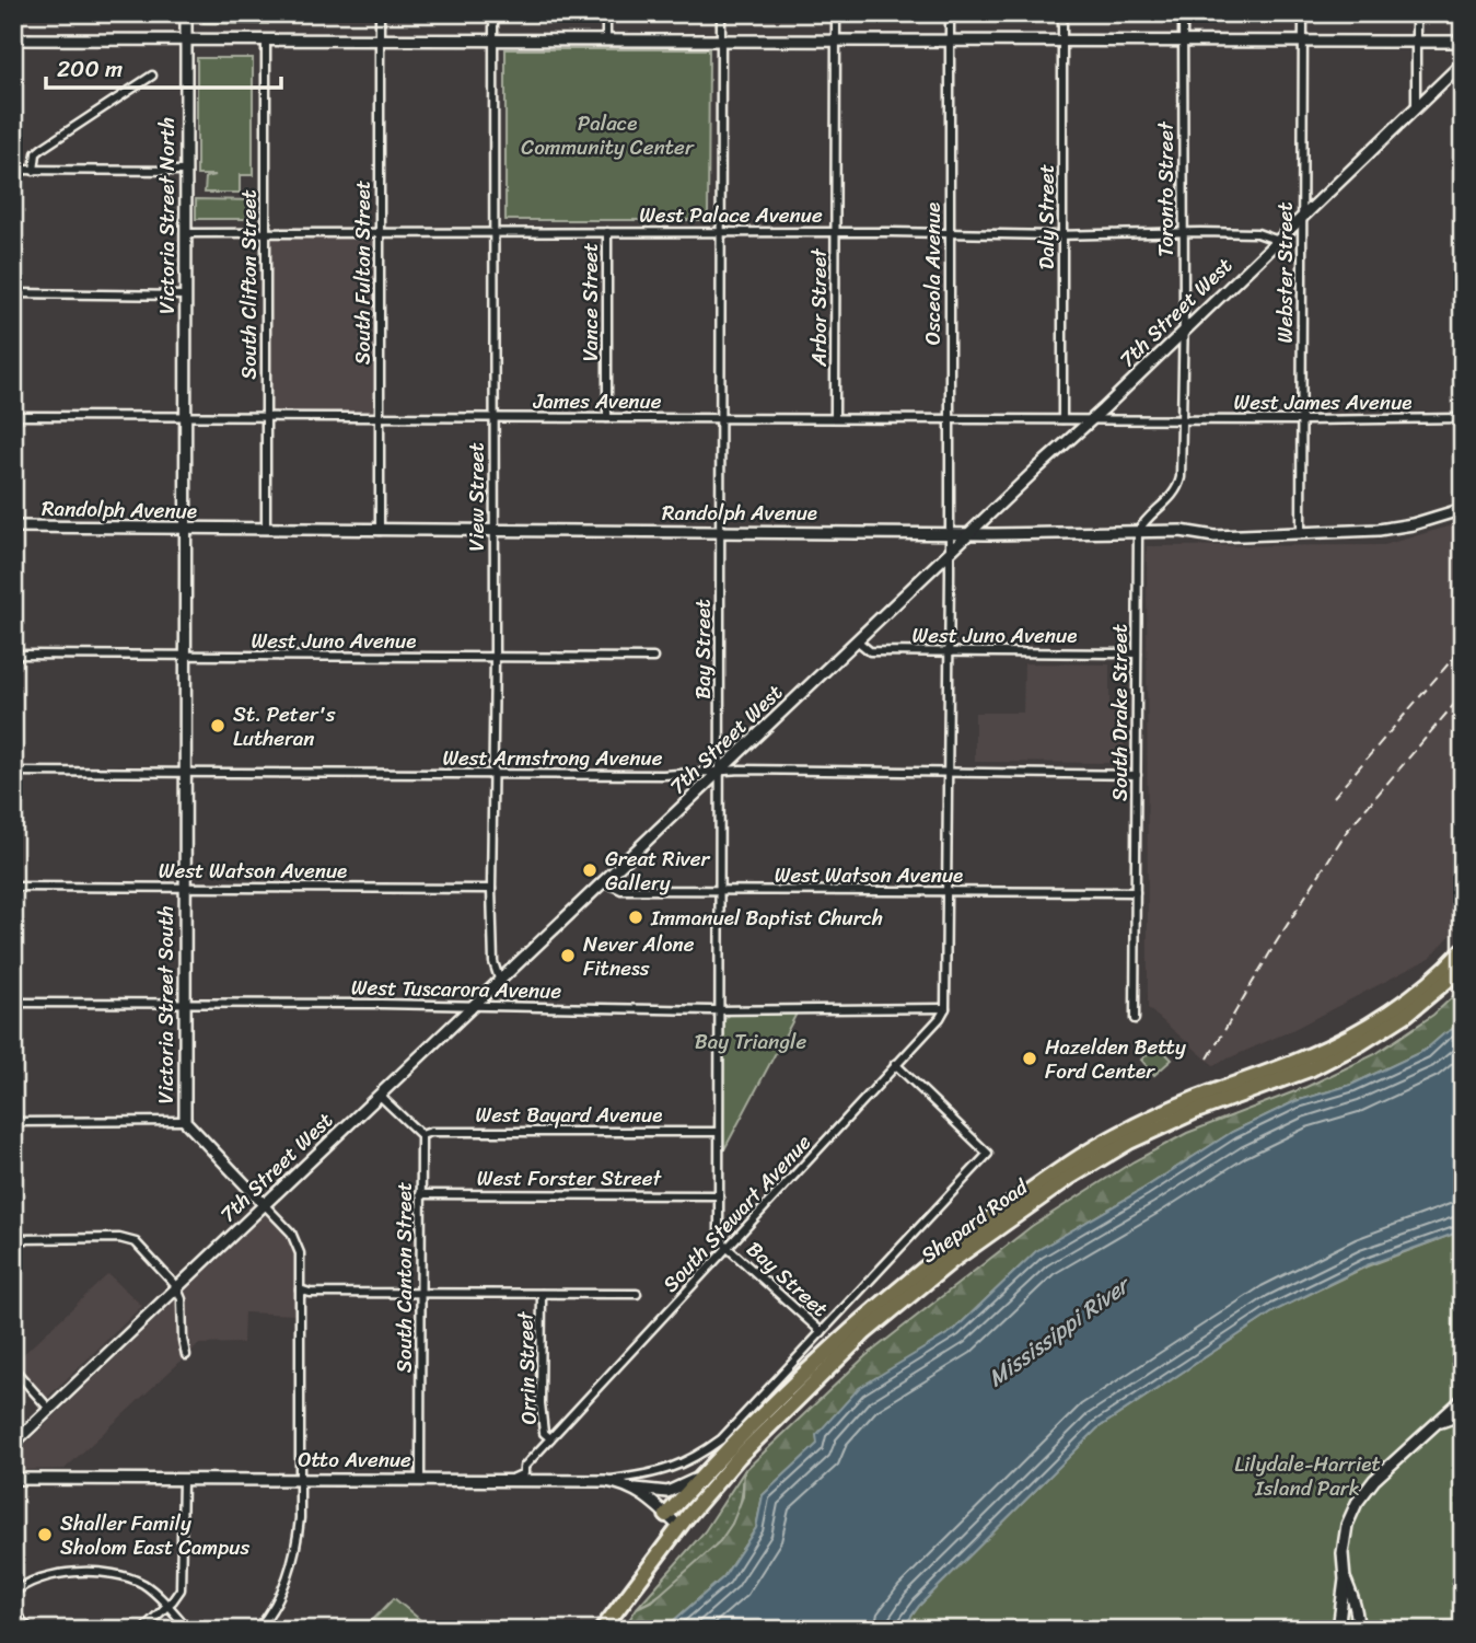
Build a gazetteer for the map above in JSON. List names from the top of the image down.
{
  "streets": {
    "highway": ["Shepard Road"],
    "street": [
      "Toronto Street",
      "West Palace Avenue",
      "Victoria Street North",
      "Daly Street",
      "South Fulton Street",
      "Webster Street",
      "Osceola Avenue",
      "South Clifton Street",
      "Vance Street",
      "Arbor Street",
      "7th Street West",
      "James Avenue",
      "West James Avenue",
      "View Street",
      "Randolph Avenue",
      "West Juno Avenue",
      "Bay Street",
      "South Drake Street",
      "West Armstrong Avenue",
      "West Watson Avenue",
      "West Tuscarora Avenue",
      "Victoria Street South",
      "West Bayard Avenue",
      "West Forster Street",
      "South Stewart Avenue",
      "South Canton Street",
      "Orrin Street",
      "Otto Avenue"
    ]
  },
  "crossings": [
    ["Toronto Street", "West Palace Avenue"],
    ["Toronto Street", "7th Street West"],
    ["Toronto Street", "James Avenue"],
    ["Toronto Street", "West James Avenue"],
    ["Toronto Street", "Randolph Avenue"],
    ["Toronto Street", "South Drake Street"],
    ["West Palace Avenue", "Victoria Street North"],
    ["West Palace Avenue", "Daly Street"],
    ["West Palace Avenue", "South Fulton Street"],
    ["West Palace Avenue", "Osceola Avenue"],
    ["West Palace Avenue", "South Clifton Street"],
    ["West Palace Avenue", "Vance Street"],
    ["West Palace Avenue", "Arbor Street"],
    ["West Palace Avenue", "7th Street West"],
    ["West Palace Avenue", "View Street"],
    ["West Palace Avenue", "Bay Street"],
    ["Victoria Street North", "James Avenue"],
    ["Victoria Street North", "Victoria Street South"],
    ["Daly Street", "James Avenue"],
    ["South Fulton Street", "James Avenue"],
    ["South Fulton Street", "Randolph Avenue"],
    ["Webster Street", "7th Street West"],
    ["Webster Street", "West James Avenue"],
    ["Webster Street", "Randolph Avenue"],
    ["Osceola Avenue", "7th Street West"],
    ["Osceola Avenue", "James Avenue"],
    ["Osceola Avenue", "Randolph Avenue"],
    ["South Clifton Street", "James Avenue"],
    ["South Clifton Street", "Randolph Avenue"],
    ["Vance Street", "James Avenue"],
    ["Arbor Street", "James Avenue"],
    ["7th Street West", "James Avenue"],
    ["7th Street West", "View Street"],
    ["7th Street West", "Randolph Avenue"],
    ["7th Street West", "West Juno Avenue"],
    ["7th Street West", "Bay Street"],
    ["7th Street West", "West Armstrong Avenue"],
    ["7th Street West", "West Watson Avenue"],
    ["7th Street West", "West Tuscarora Avenue"],
    ["7th Street West", "Victoria Street South"],
    ["James Avenue", "West James Avenue"],
    ["James Avenue", "View Street"],
    ["James Avenue", "Bay Street"],
    ["James Avenue", "Victoria Street South"],
    ["View Street", "Randolph Avenue"],
    ["View Street", "West Juno Avenue"],
    ["View Street", "West Armstrong Avenue"],
    ["View Street", "West Watson Avenue"],
    ["Randolph Avenue", "Bay Street"],
    ["Randolph Avenue", "South Drake Street"],
    ["Randolph Avenue", "Victoria Street South"],
    ["West Juno Avenue", "South Drake Street"],
    ["West Juno Avenue", "Victoria Street South"],
    ["Bay Street", "West Armstrong Avenue"],
    ["Bay Street", "West Watson Avenue"],
    ["Bay Street", "West Tuscarora Avenue"],
    ["Bay Street", "West Bayard Avenue"],
    ["Bay Street", "West Forster Street"],
    ["Bay Street", "South Stewart Avenue"],
    ["South Drake Street", "West Armstrong Avenue"],
    ["South Drake Street", "West Watson Avenue"],
    ["West Armstrong Avenue", "Victoria Street South"],
    ["West Watson Avenue", "Victoria Street South"],
    ["West Tuscarora Avenue", "Victoria Street South"],
    ["West Tuscarora Avenue", "South Stewart Avenue"],
    ["Victoria Street South", "Otto Avenue"],
    ["West Bayard Avenue", "South Canton Street"],
    ["West Forster Street", "South Canton Street"],
    ["South Stewart Avenue", "Orrin Street"],
    ["South Stewart Avenue", "Otto Avenue"],
    ["Shepard Road", "Otto Avenue"],
    ["South Canton Street", "Otto Avenue"]
  ],
  "water": ["Mississippi River"],
  "parks": ["Palace Community Center", "Bay Triangle", "Lilydale-Harriet Island Park"],
  "places": [
    "St. Peter's Lutheran",
    "Great River Gallery",
    "Immanuel Baptist Church",
    "Never Alone Fitness",
    "Hazelden Betty Ford Center",
    "Shaller Family Sholom East Campus"
  ],
  "scale_bar": "200 m"
}
